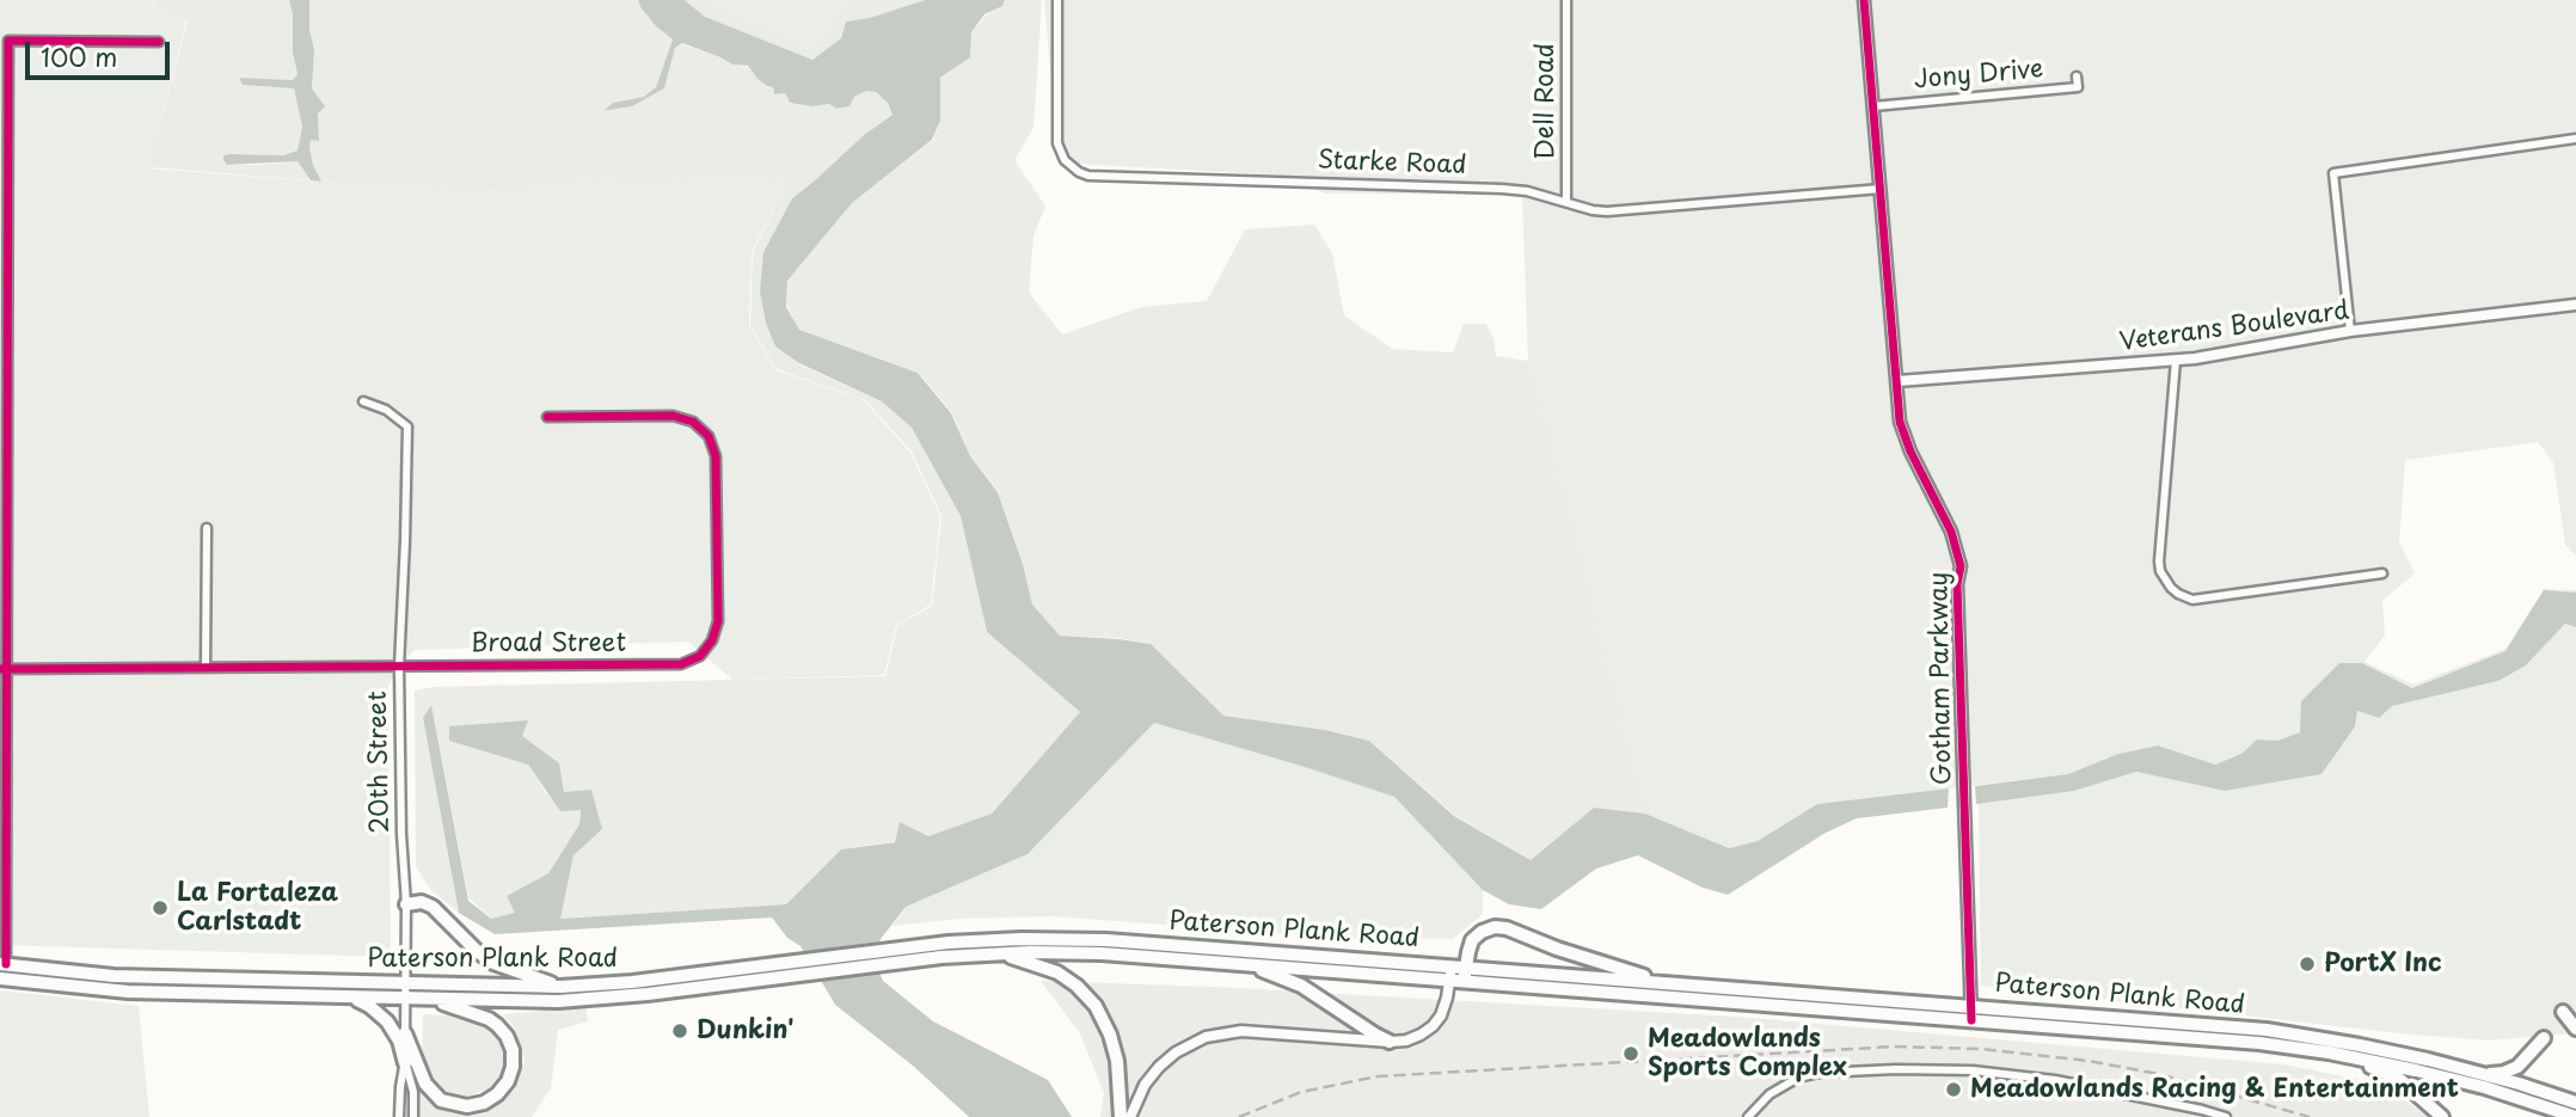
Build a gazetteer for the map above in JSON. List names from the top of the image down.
{
  "streets": {
    "main road": ["Paterson Plank Road"],
    "street": [
      "Jony Drive",
      "Dell Road",
      "Starke Road",
      "Veterans Boulevard",
      "Broad Street",
      "Gotham Parkway",
      "20th Street"
    ]
  },
  "crossings": [
    ["Jony Drive", "Gotham Parkway"],
    ["Dell Road", "Starke Road"],
    ["Starke Road", "Gotham Parkway"],
    ["Veterans Boulevard", "Gotham Parkway"],
    ["Broad Street", "20th Street"],
    ["Gotham Parkway", "Paterson Plank Road"],
    ["20th Street", "Paterson Plank Road"]
  ],
  "places": [
    "La Fortaleza Carlstadt",
    "PortX Inc",
    "Dunkin'",
    "Meadowlands Sports Complex",
    "Meadowlands Racing & Entertainment"
  ],
  "scale_bar": "100 m"
}
